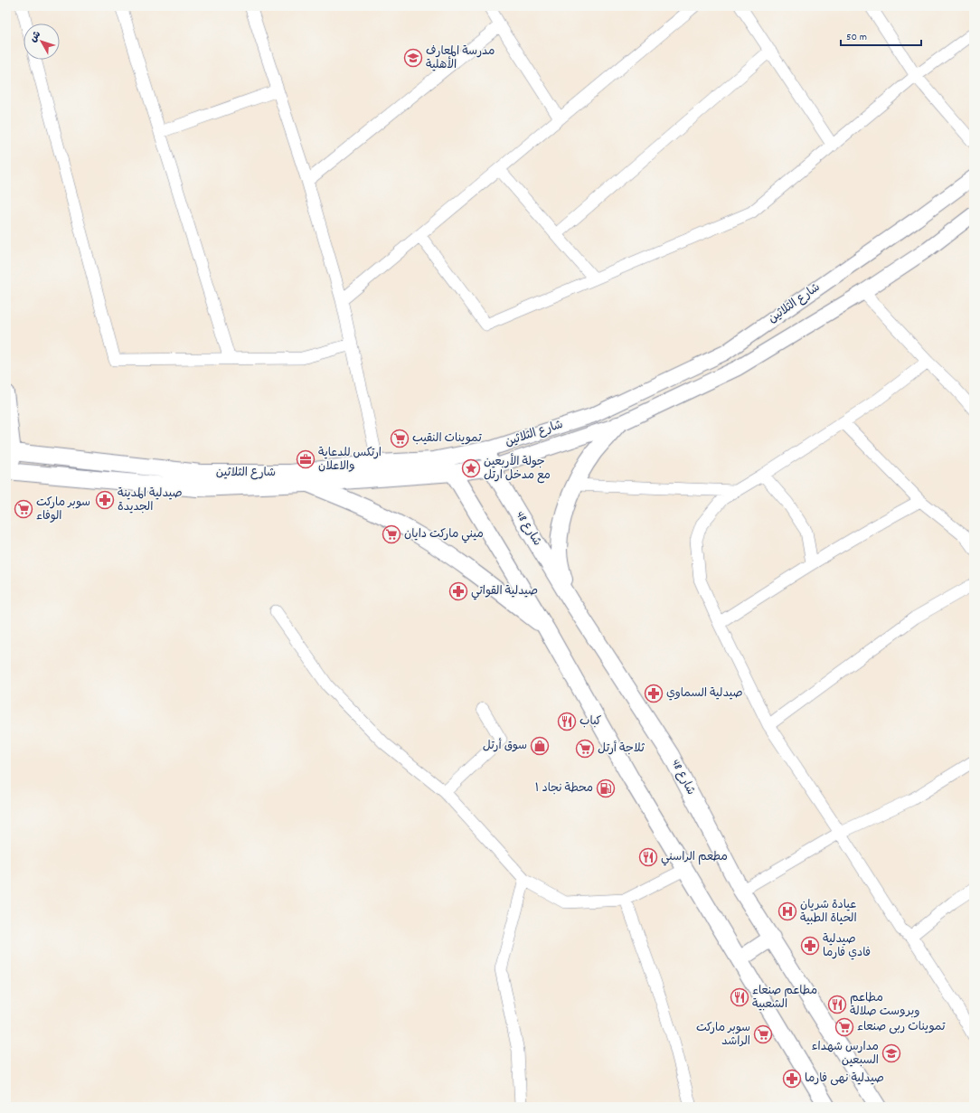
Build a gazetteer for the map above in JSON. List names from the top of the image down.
{
  "streets": {
    "main road": ["شارع الثلاثين", "شارع 48"]
  },
  "crossings": [
    ["شارع الثلاثين", "شارع 48"]
  ],
  "places": {
    "school or university": ["مدرسة المعارف الأهلية", "مدارس شهداء السبعين"],
    "supermarket": [
      "تموينات النقيب",
      "سوبر ماركت الوفاء",
      "ميني ماركت دايان",
      "ثلاجة أرتل",
      "تموينات ربى صنعاء",
      "سوبر ماركت الراشد"
    ],
    "office": ["ارتكس للدعاية والاعلان"],
    "place": ["جولة الأربعين مع مدخل ارتل"],
    "pharmacy": [
      "صيدلية المدينة الجديدة",
      "صيدلية القواتي",
      "صيدلية السماوي",
      "صيدلية فادي فارما",
      "صيدلية نهى فارما"
    ],
    "restaurant": [
      "كباب",
      "مطعم الراسني",
      "مطاعم صنعاء الشعبية",
      "مطاعم وبروست صلالة"
    ],
    "shop": ["سوق أرتل"],
    "fuel station": ["محطة نجاد ١"],
    "hospital": ["عيادة شريان الحياة الطبية"]
  },
  "scale_bar": "50 m",
  "north": "top left"
}
